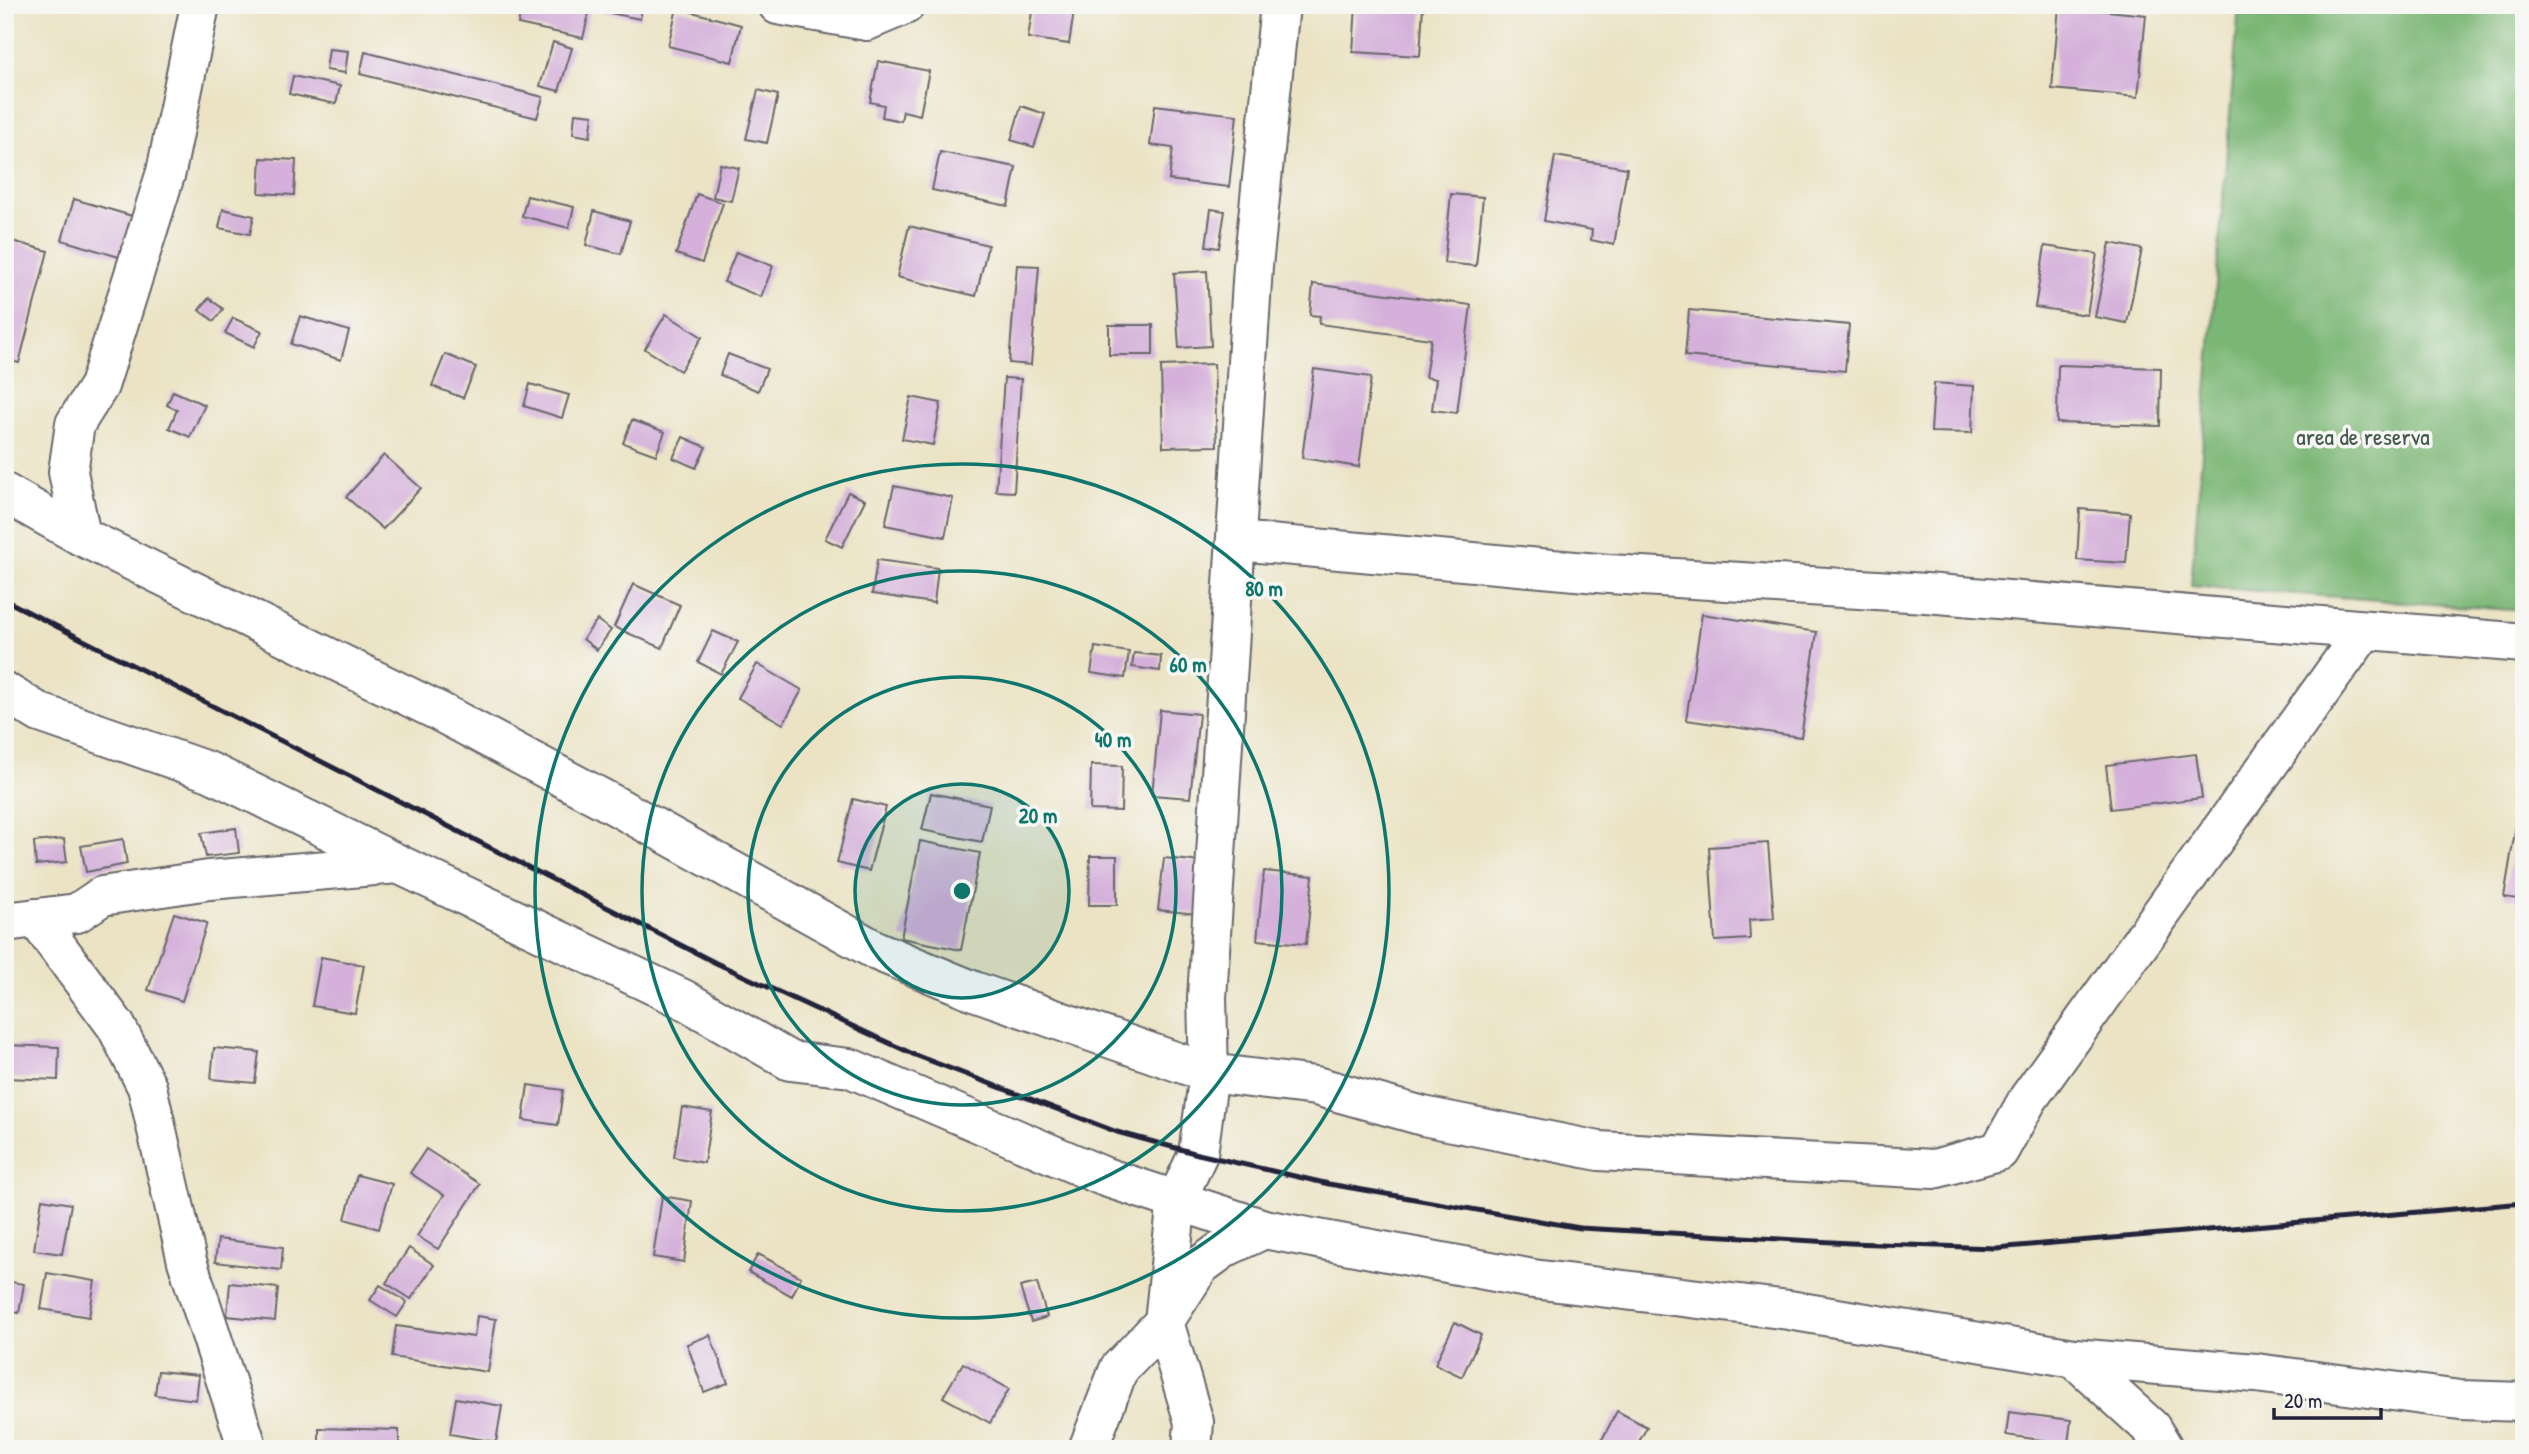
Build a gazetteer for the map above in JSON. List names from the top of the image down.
{
  "parks": ["area de reserva"],
  "scale_bar": "20 m",
  "rings": [
    "80 m",
    "60 m",
    "40 m",
    "20 m"
  ]
}
